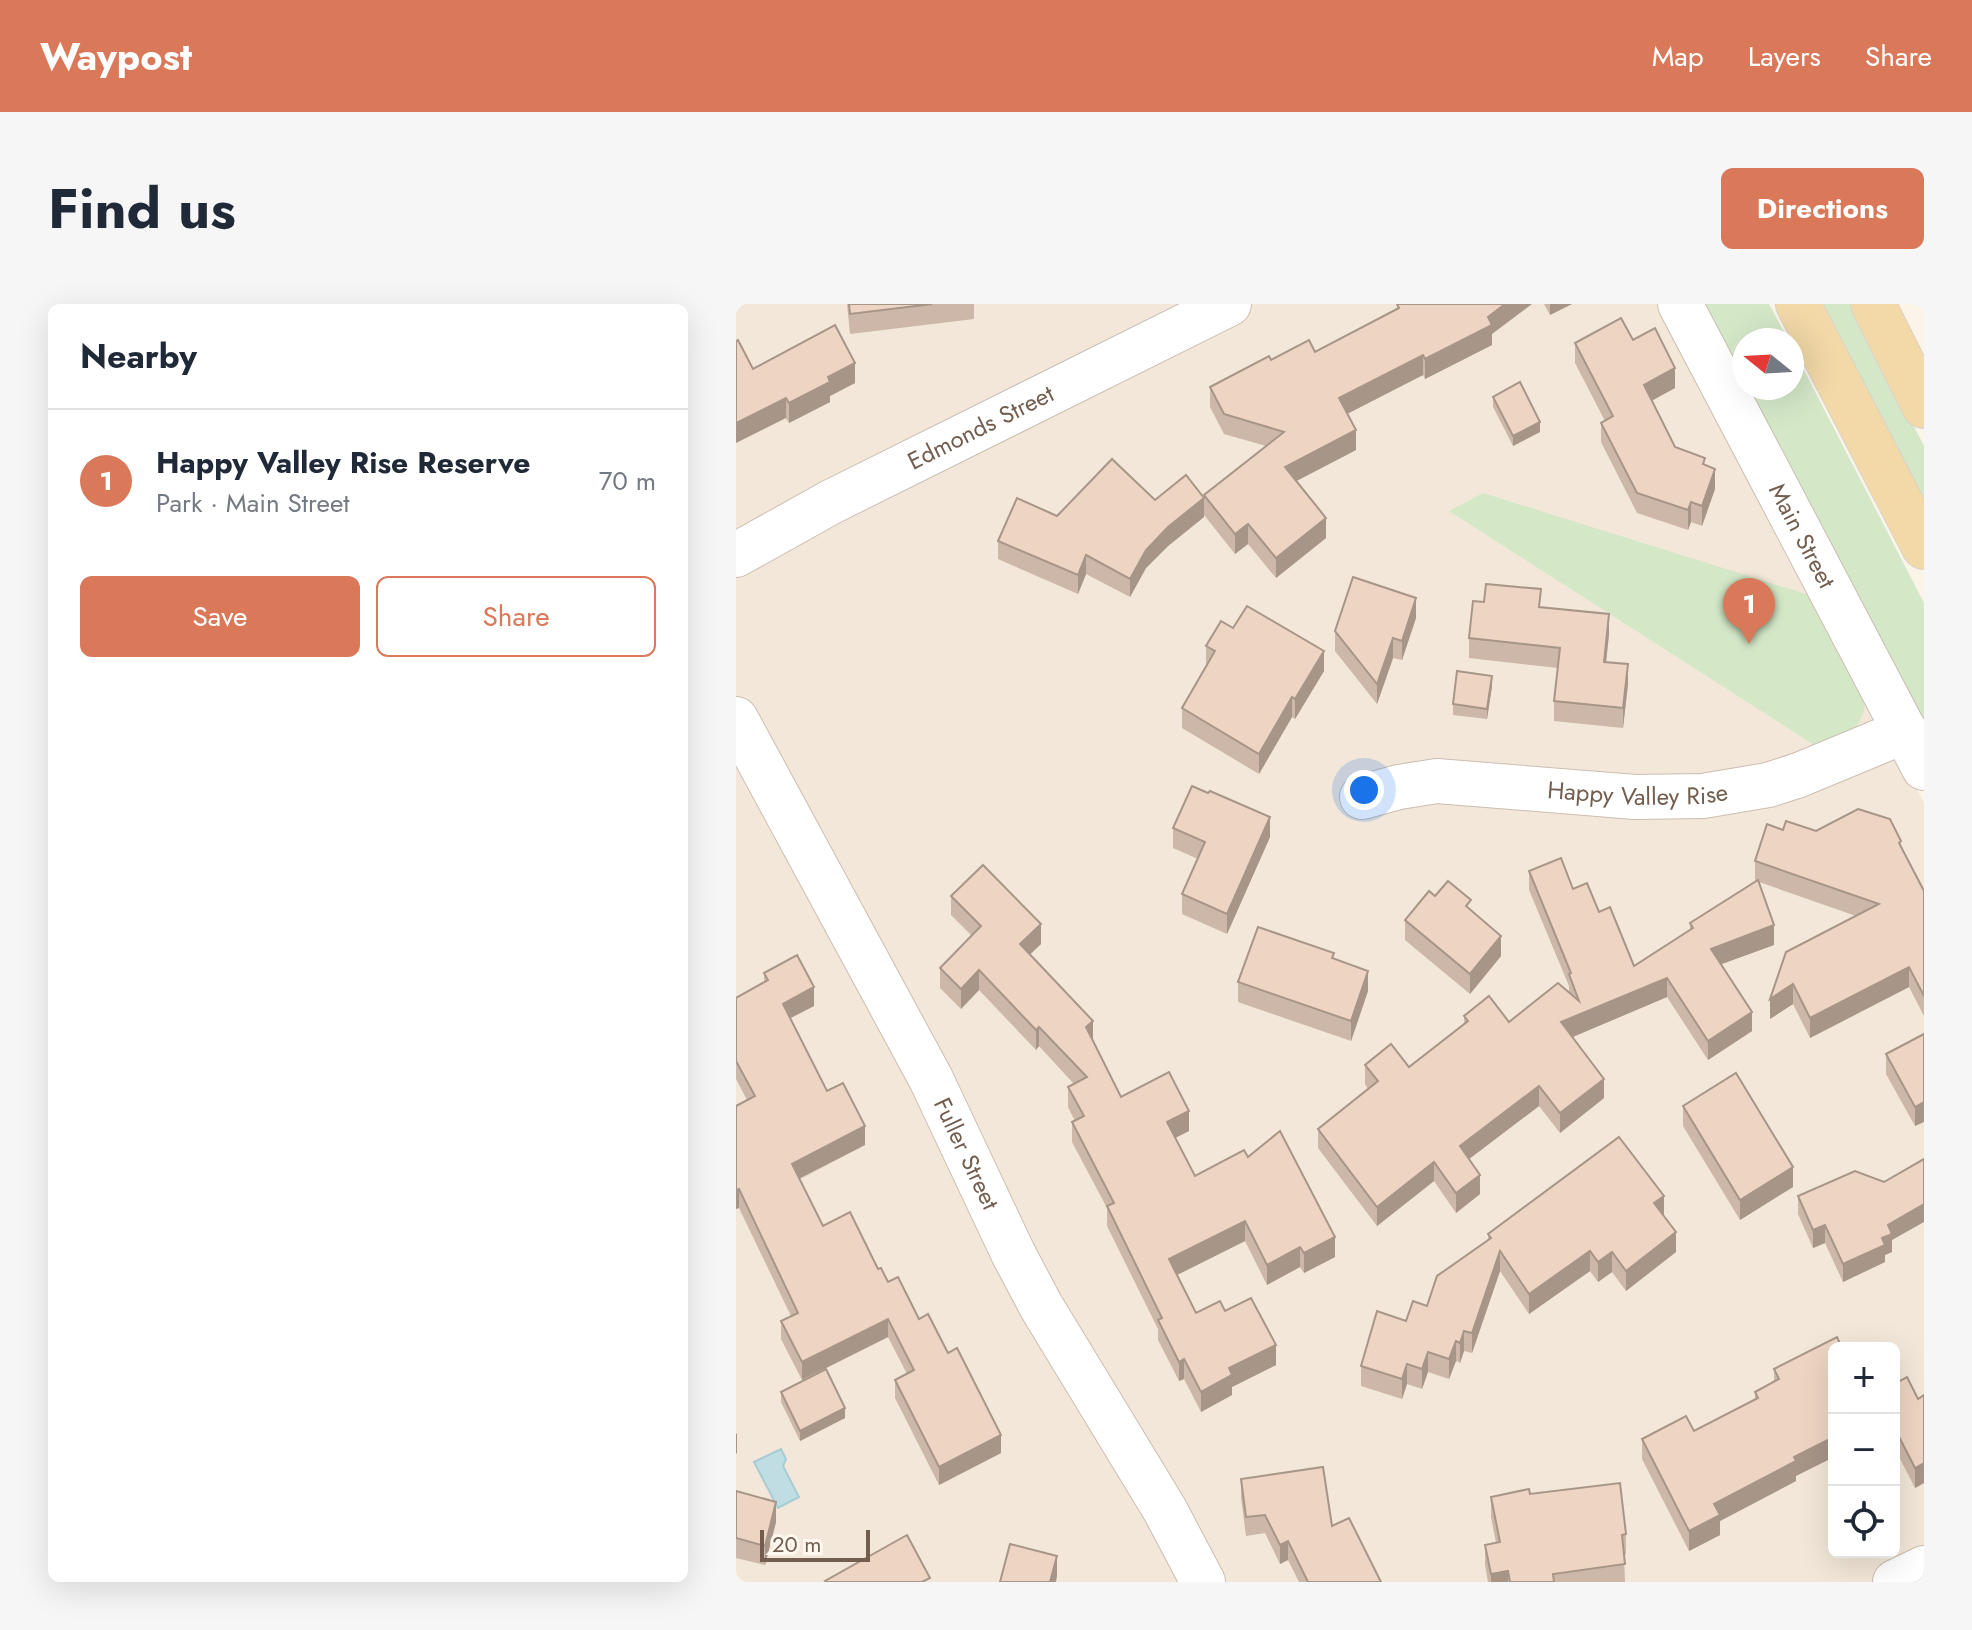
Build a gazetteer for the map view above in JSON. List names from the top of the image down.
{
  "streets": {
    "street": [
      "Edmonds Street",
      "Main Street",
      "Happy Valley Rise",
      "Fuller Street"
    ]
  },
  "crossings": [
    ["Main Street", "Happy Valley Rise"]
  ],
  "scale_bar": "20 m",
  "north": "left",
  "page": {
    "header": "Waypost",
    "nav": ["Map", "Layers", "Share"],
    "title": "Find us",
    "buttons": [
      "Directions",
      ["Save", "Share"]
    ],
    "heading": "Nearby",
    "list": [
      {
        "mark": "1",
        "name": "Happy Valley Rise Reserve",
        "note": "Park · Main Street",
        "value": "70 m"
      }
    ],
    "pins": "1",
    "map_buttons": ["+", "−"],
    "scale": "20 m"
  }
}
